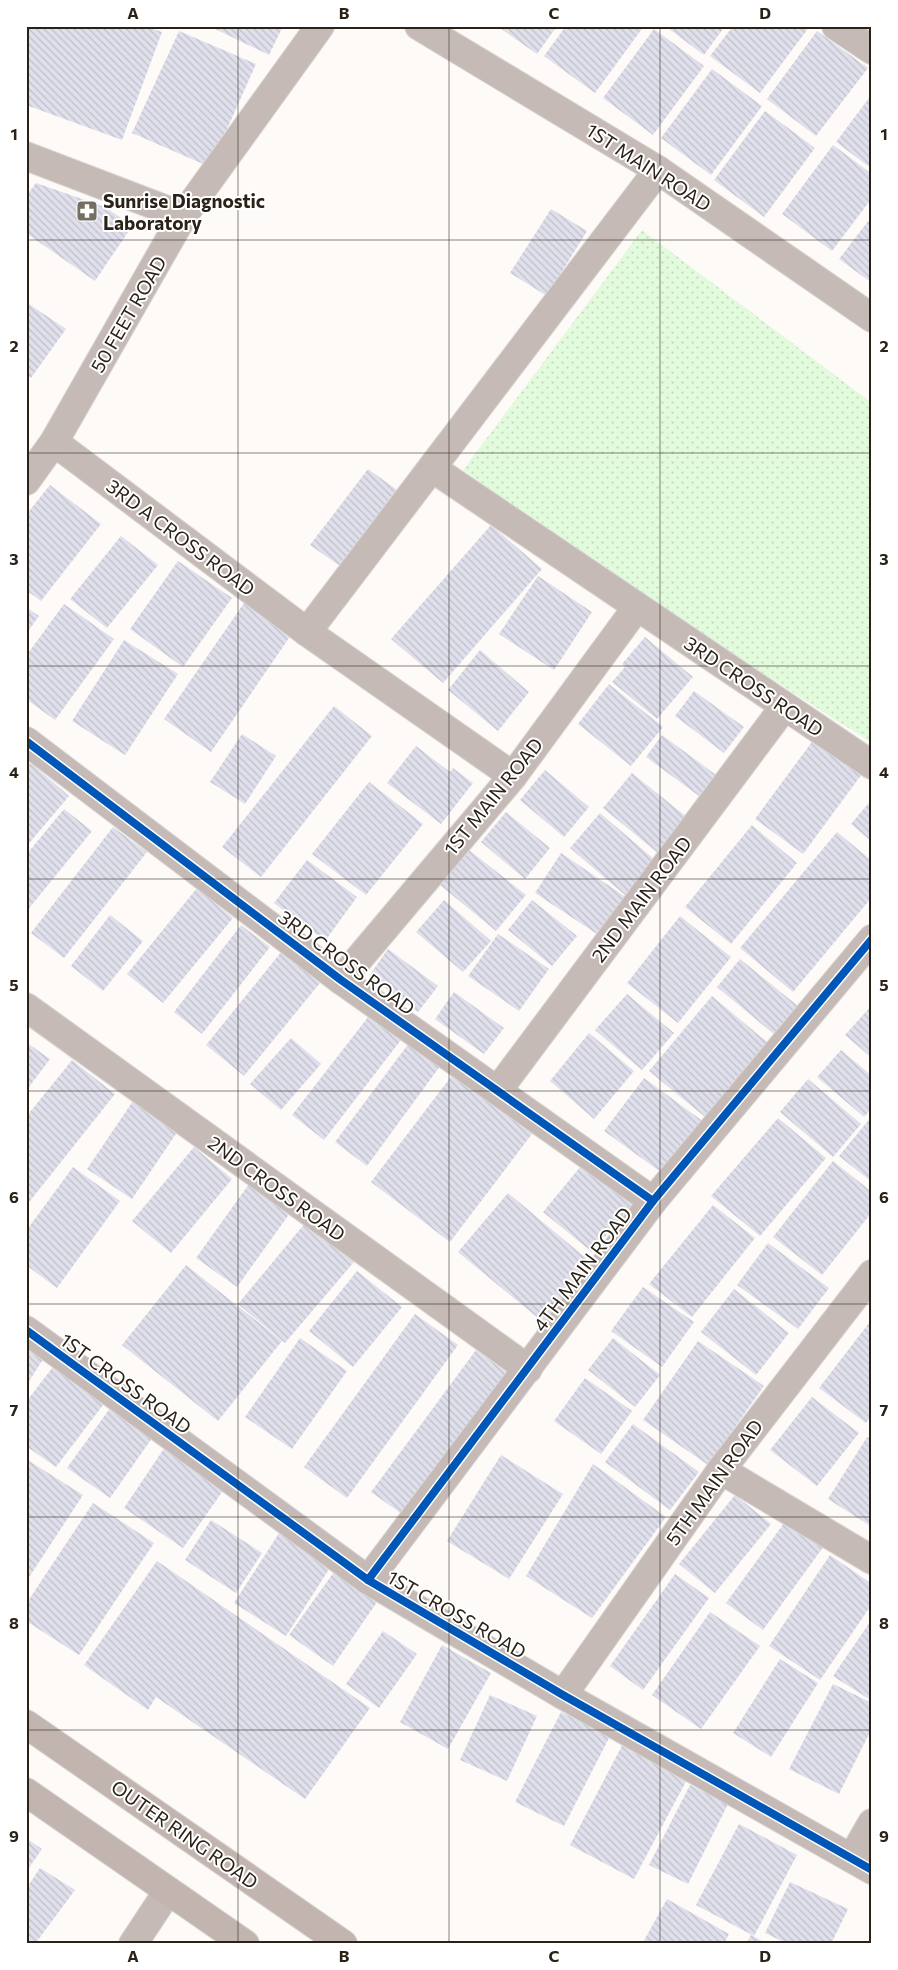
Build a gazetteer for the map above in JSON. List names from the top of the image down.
{
  "streets": {
    "highway": ["OUTER RING ROAD"],
    "street": [
      "1ST MAIN ROAD",
      "50 FEET ROAD",
      "3RD A CROSS ROAD",
      "3RD CROSS ROAD",
      "2ND MAIN ROAD",
      "2ND CROSS ROAD",
      "4TH MAIN ROAD",
      "1ST CROSS ROAD",
      "5TH MAIN ROAD"
    ]
  },
  "crossings": [
    ["1ST MAIN ROAD", "3RD A CROSS ROAD"],
    ["1ST MAIN ROAD", "3RD CROSS ROAD"],
    ["50 FEET ROAD", "3RD A CROSS ROAD"],
    ["3RD CROSS ROAD", "2ND MAIN ROAD"],
    ["3RD CROSS ROAD", "4TH MAIN ROAD"],
    ["2ND CROSS ROAD", "4TH MAIN ROAD"],
    ["4TH MAIN ROAD", "1ST CROSS ROAD"],
    ["1ST CROSS ROAD", "5TH MAIN ROAD"]
  ],
  "places": {
    "pharmacy": ["Sunrise Diagnostic Laboratory"]
  },
  "grid": {
    "columns": [
      "A",
      "B",
      "C",
      "D"
    ],
    "rows": [
      "1",
      "2",
      "3",
      "4",
      "5",
      "6",
      "7",
      "8",
      "9"
    ]
  }
}
